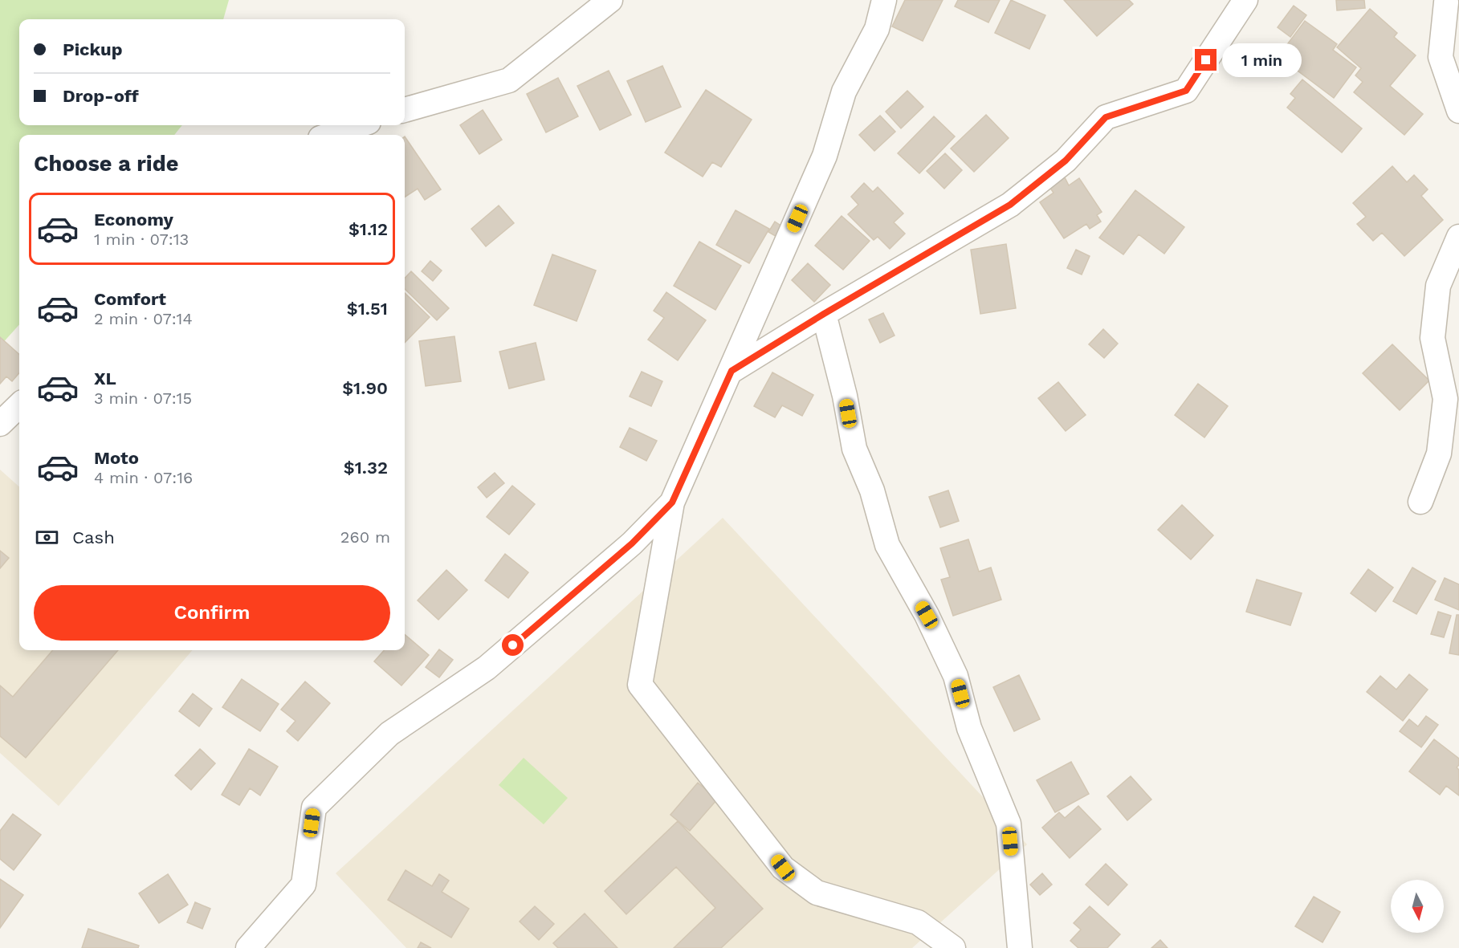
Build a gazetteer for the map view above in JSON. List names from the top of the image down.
{
  "north": "bottom",
  "page": {
    "banner": ["Pickup", "Drop-off"],
    "bubble": "1 min",
    "heading": "Choose a ride",
    "list": [
      {
        "name": "Economy",
        "note": "1 min · 07:13",
        "value": "$1.12"
      },
      {
        "name": "Comfort",
        "note": "2 min · 07:14",
        "value": "$1.51"
      },
      {
        "name": "XL",
        "note": "3 min · 07:15",
        "value": "$1.90"
      },
      {
        "name": "Moto",
        "note": "4 min · 07:16",
        "value": "$1.32"
      }
    ],
    "pay": ["Cash", "260 m"],
    "buttons": "Confirm"
  }
}
